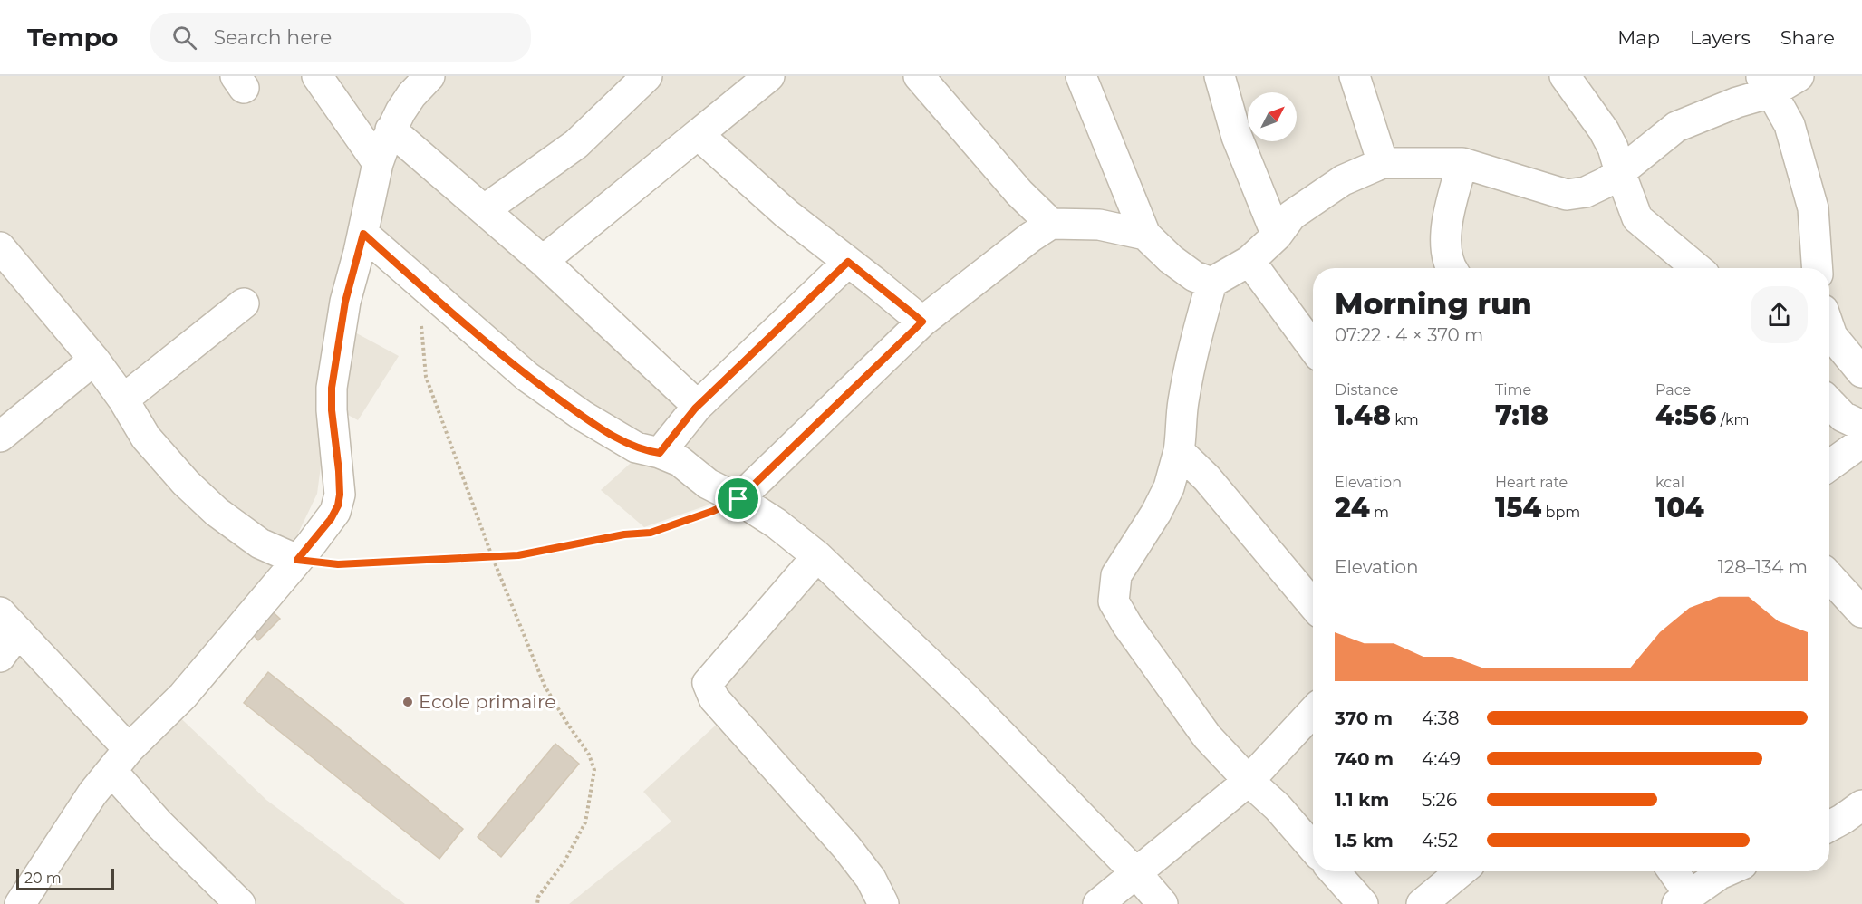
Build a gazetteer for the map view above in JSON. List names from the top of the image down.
{
  "places": ["Ecole primaire"],
  "scale_bar": "20 m",
  "north": "top right",
  "page": {
    "header": "Tempo",
    "search": "Search here",
    "nav": ["Map", "Layers", "Share"],
    "heading": ["Morning run", "07:22 · 4 × 370 m"],
    "stats": [
      ["Distance", "1.48 km"],
      ["Time", "7:18"],
      ["Pace", "4:56 /km"],
      ["Elevation", "24 m"],
      ["Heart rate", "154 bpm"],
      ["kcal", "104"]
    ],
    "chart": ["Elevation", "128–134 m"],
    "list": [
      {
        "name": "370 m",
        "note": "4:38"
      },
      {
        "name": "740 m",
        "note": "4:49"
      },
      {
        "name": "1.1 km",
        "note": "5:26"
      },
      {
        "name": "1.5 km",
        "note": "4:52"
      }
    ],
    "scale": "20 m"
  }
}
